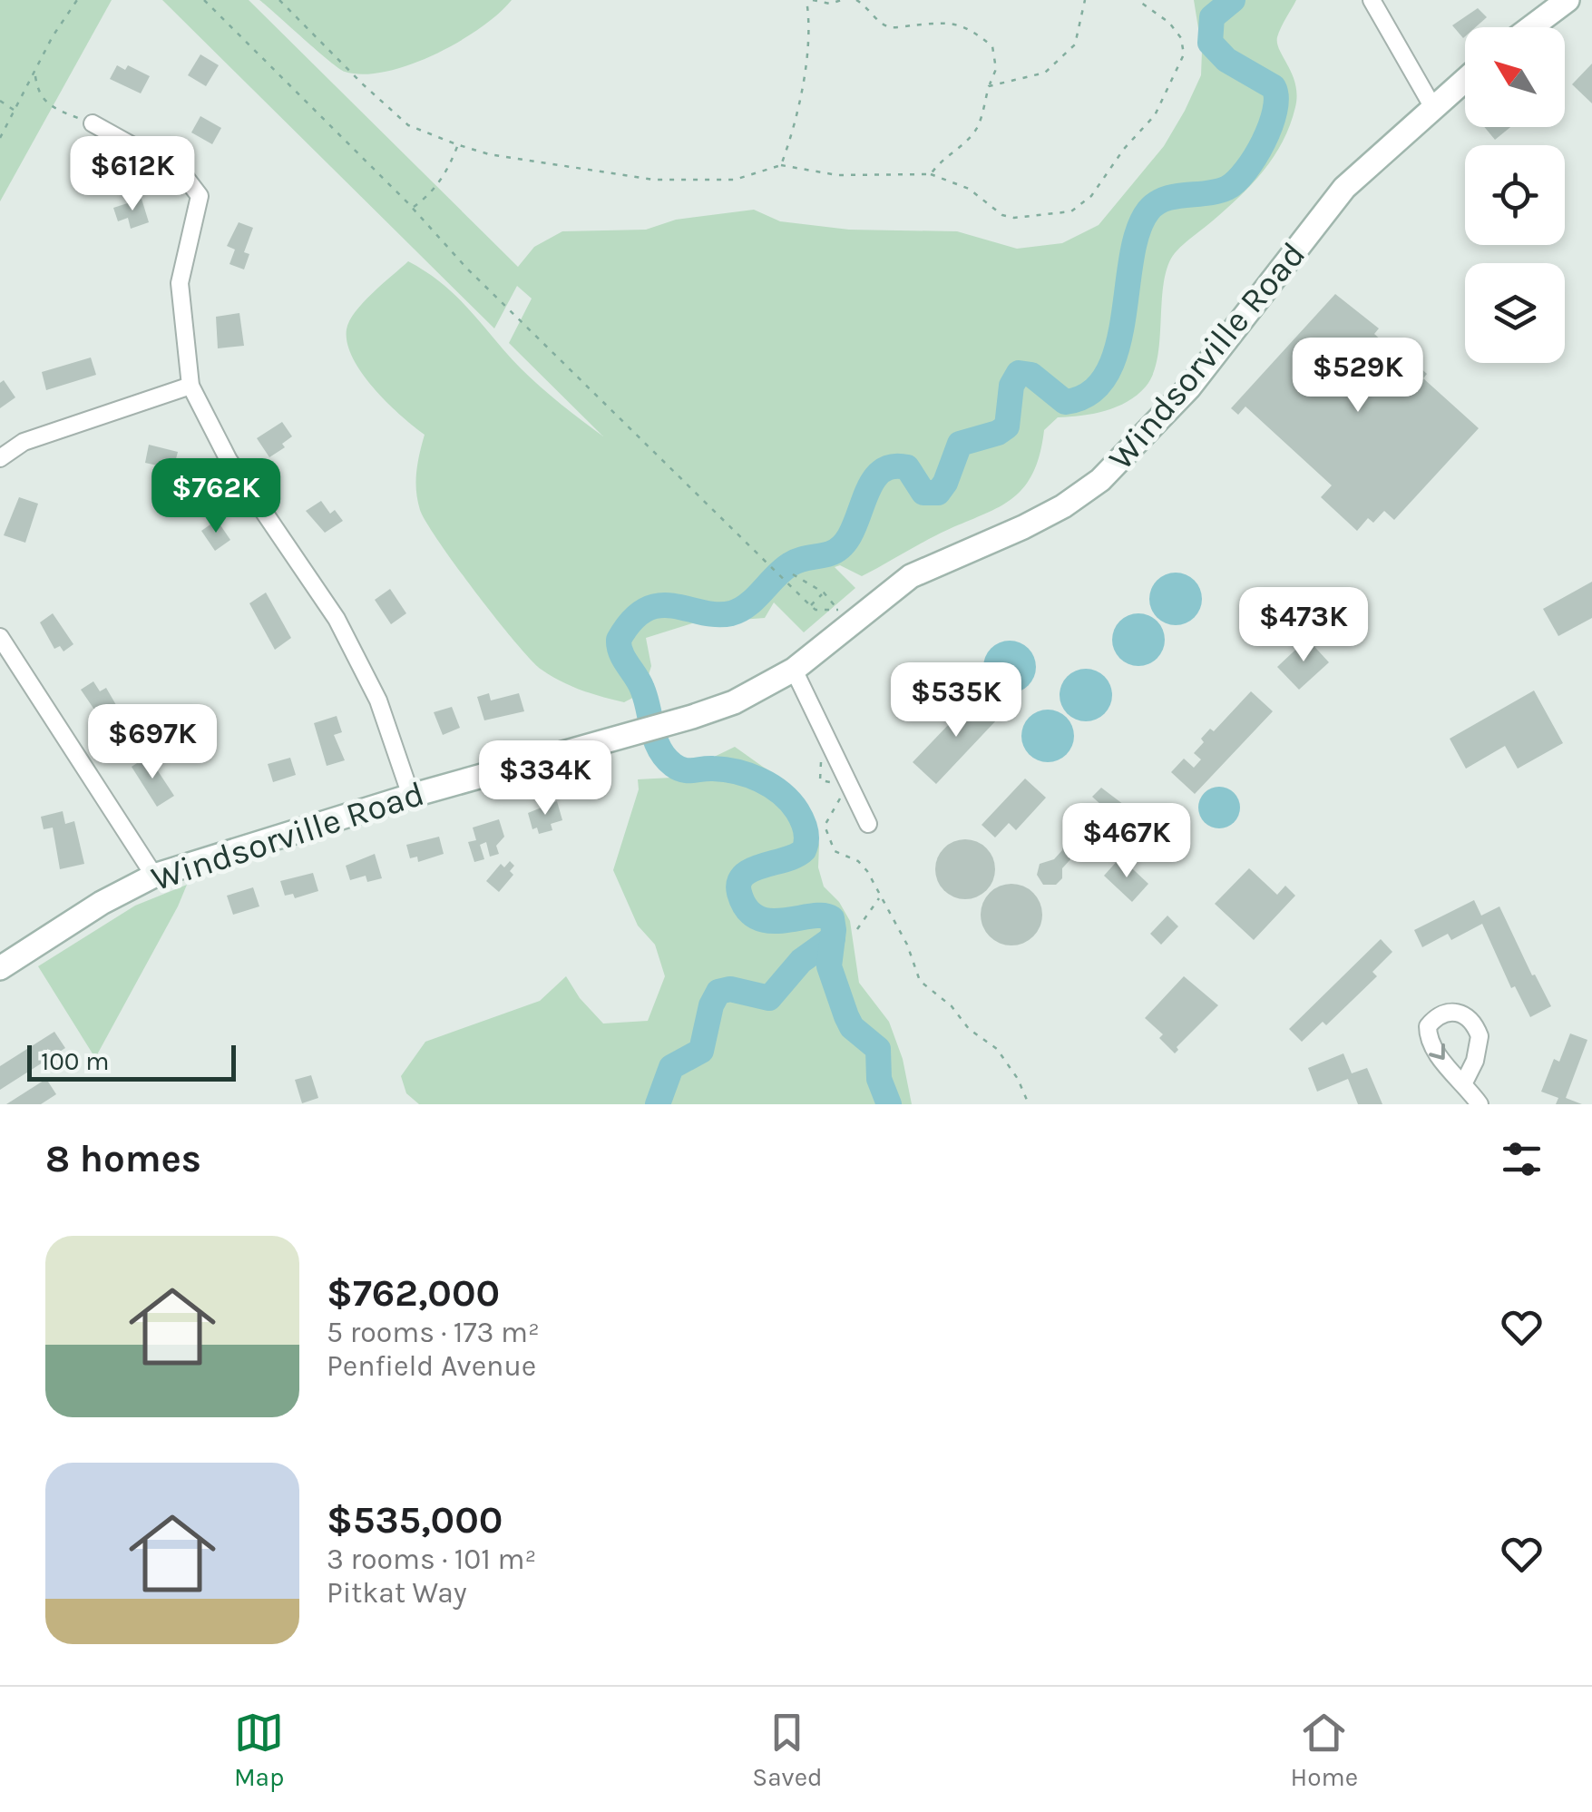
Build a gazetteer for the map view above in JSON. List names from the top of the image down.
{
  "streets": {
    "main road": ["Windsorville Road"]
  },
  "scale_bar": "100 m",
  "north": "top left",
  "page": {
    "price": [
      "$612K",
      "$529K",
      "$762K",
      "$473K",
      "$535K",
      "$697K",
      "$334K",
      "$467K"
    ],
    "scale": "100 m",
    "heading": "8 homes",
    "list": [
      {
        "name": "$762,000",
        "note": "5 rooms · 173 m² · Penfield Avenue"
      },
      {
        "name": "$535,000",
        "note": "3 rooms · 101 m² · Pitkat Way"
      }
    ],
    "tabs": ["Map", "Saved", "Home"]
  }
}
